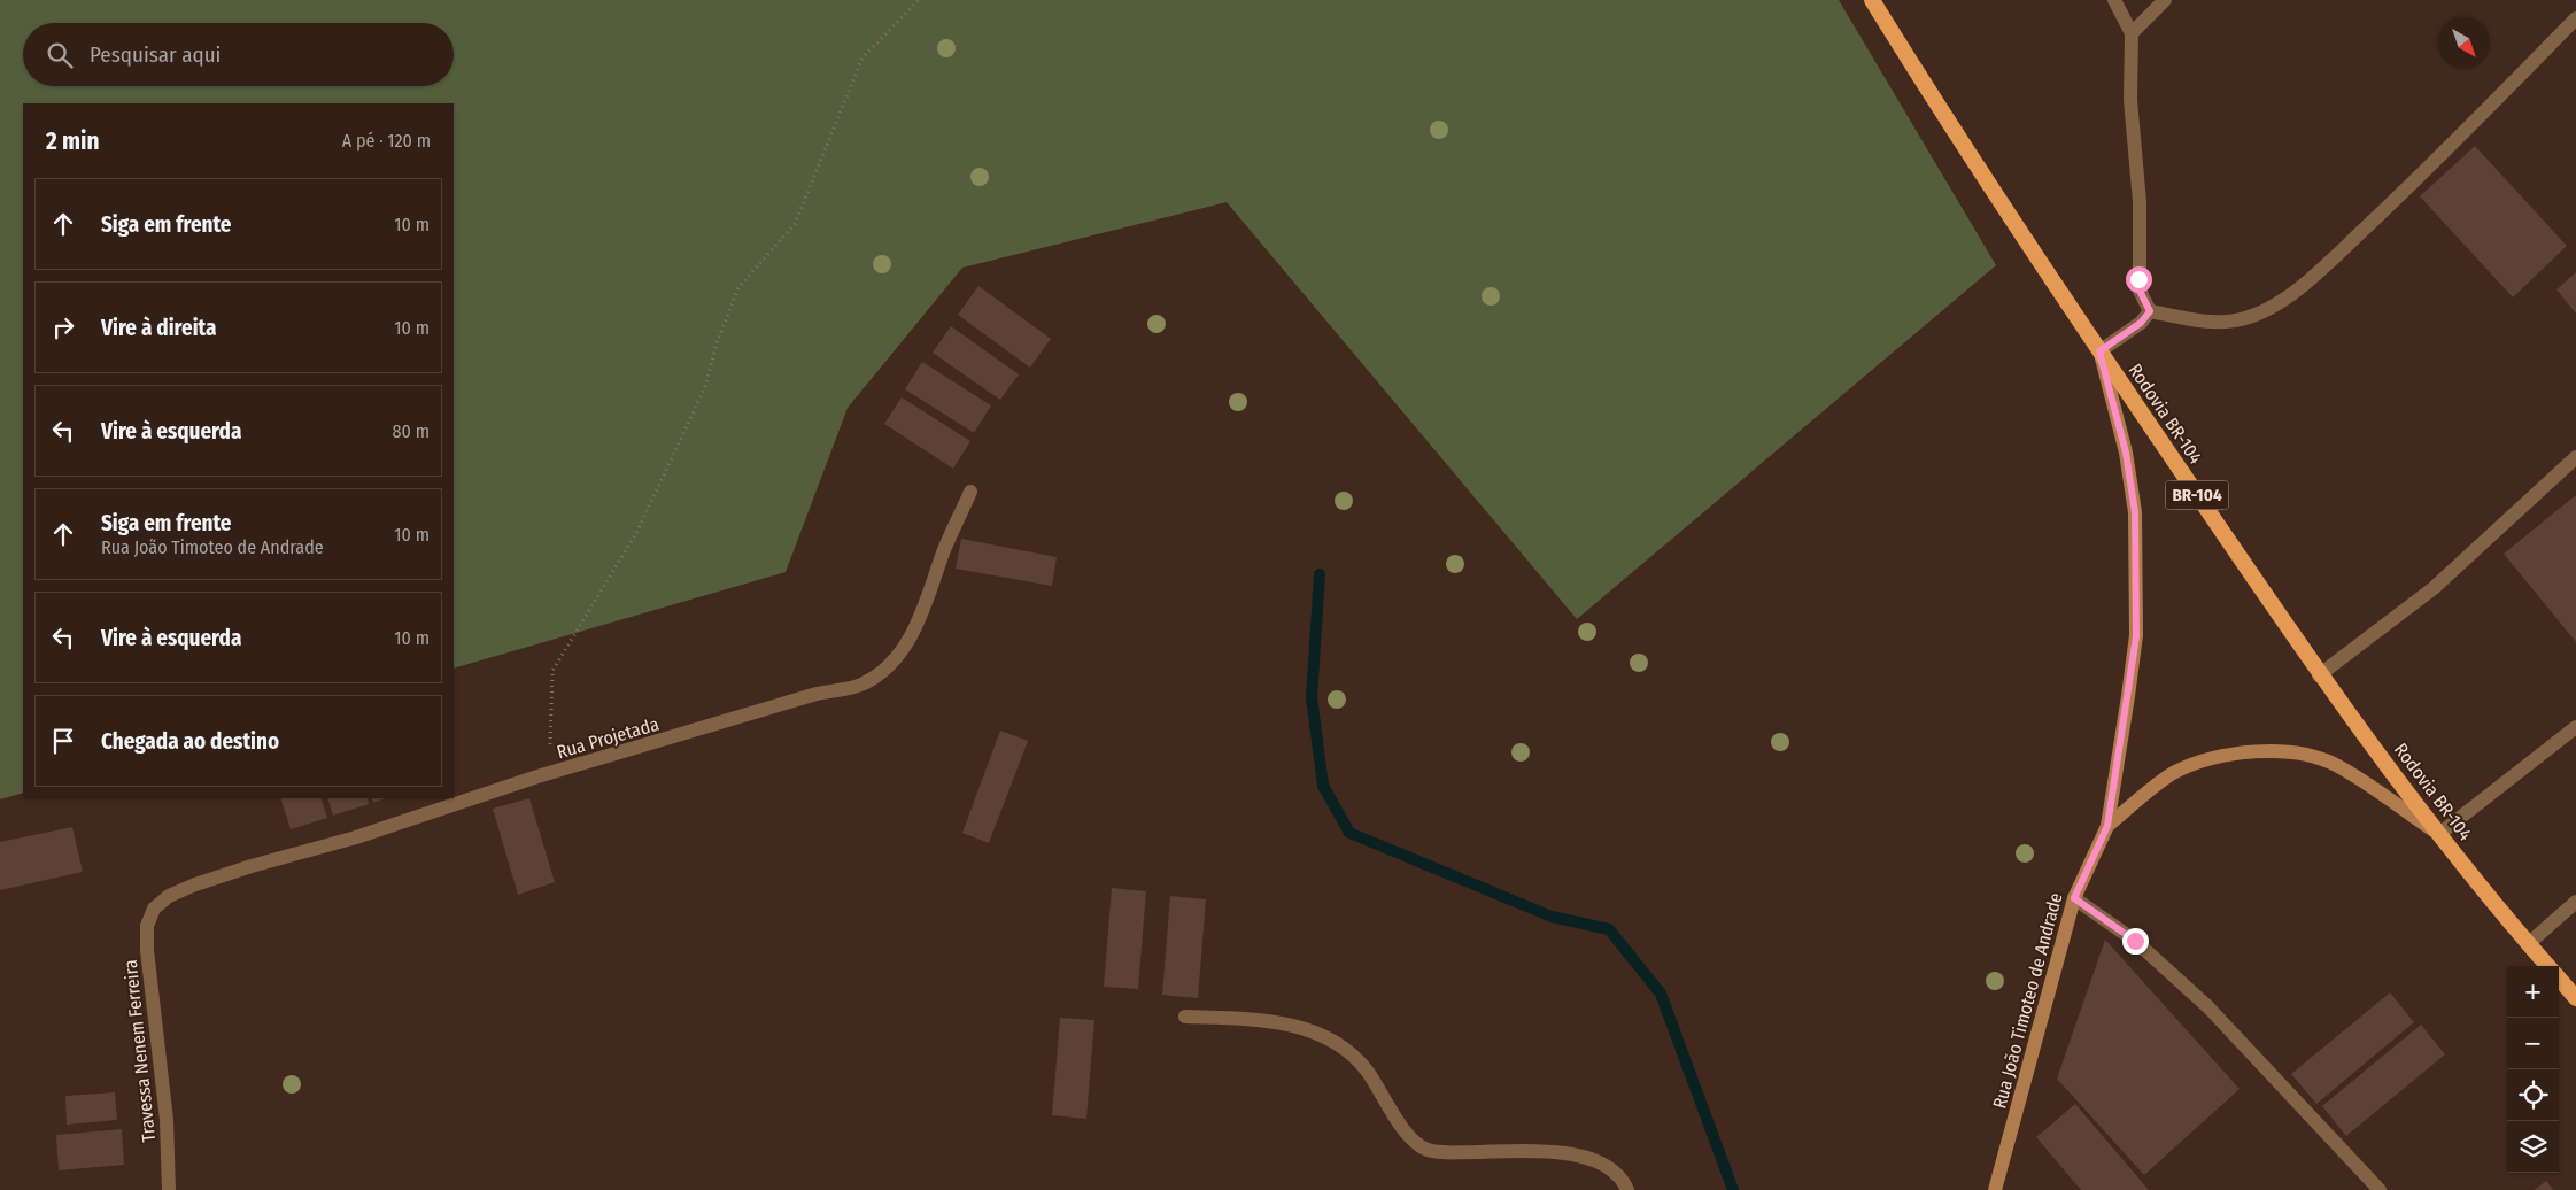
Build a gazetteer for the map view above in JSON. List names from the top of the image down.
{
  "streets": {
    "highway": ["Rodovia BR-104", "BR-104"],
    "main road": ["Rua João Timoteo de Andrade"],
    "street": ["Rua Projetada", "Travessa Nenem Ferreira"]
  },
  "crossings": [
    ["Rua Projetada", "Travessa Nenem Ferreira"]
  ],
  "north": "bottom right",
  "page": {
    "search": "Pesquisar aqui",
    "heading": ["2 min", "A pé · 120 m"],
    "list": [
      ["Siga em frente", "10 m"],
      ["Vire à direita", "10 m"],
      ["Vire à esquerda", "80 m"],
      ["Siga em frente", "Rua João Timoteo de Andrade", "10 m"],
      ["Vire à esquerda", "10 m"],
      "Chegada ao destino"
    ],
    "map_buttons": ["+", "−"]
  }
}
